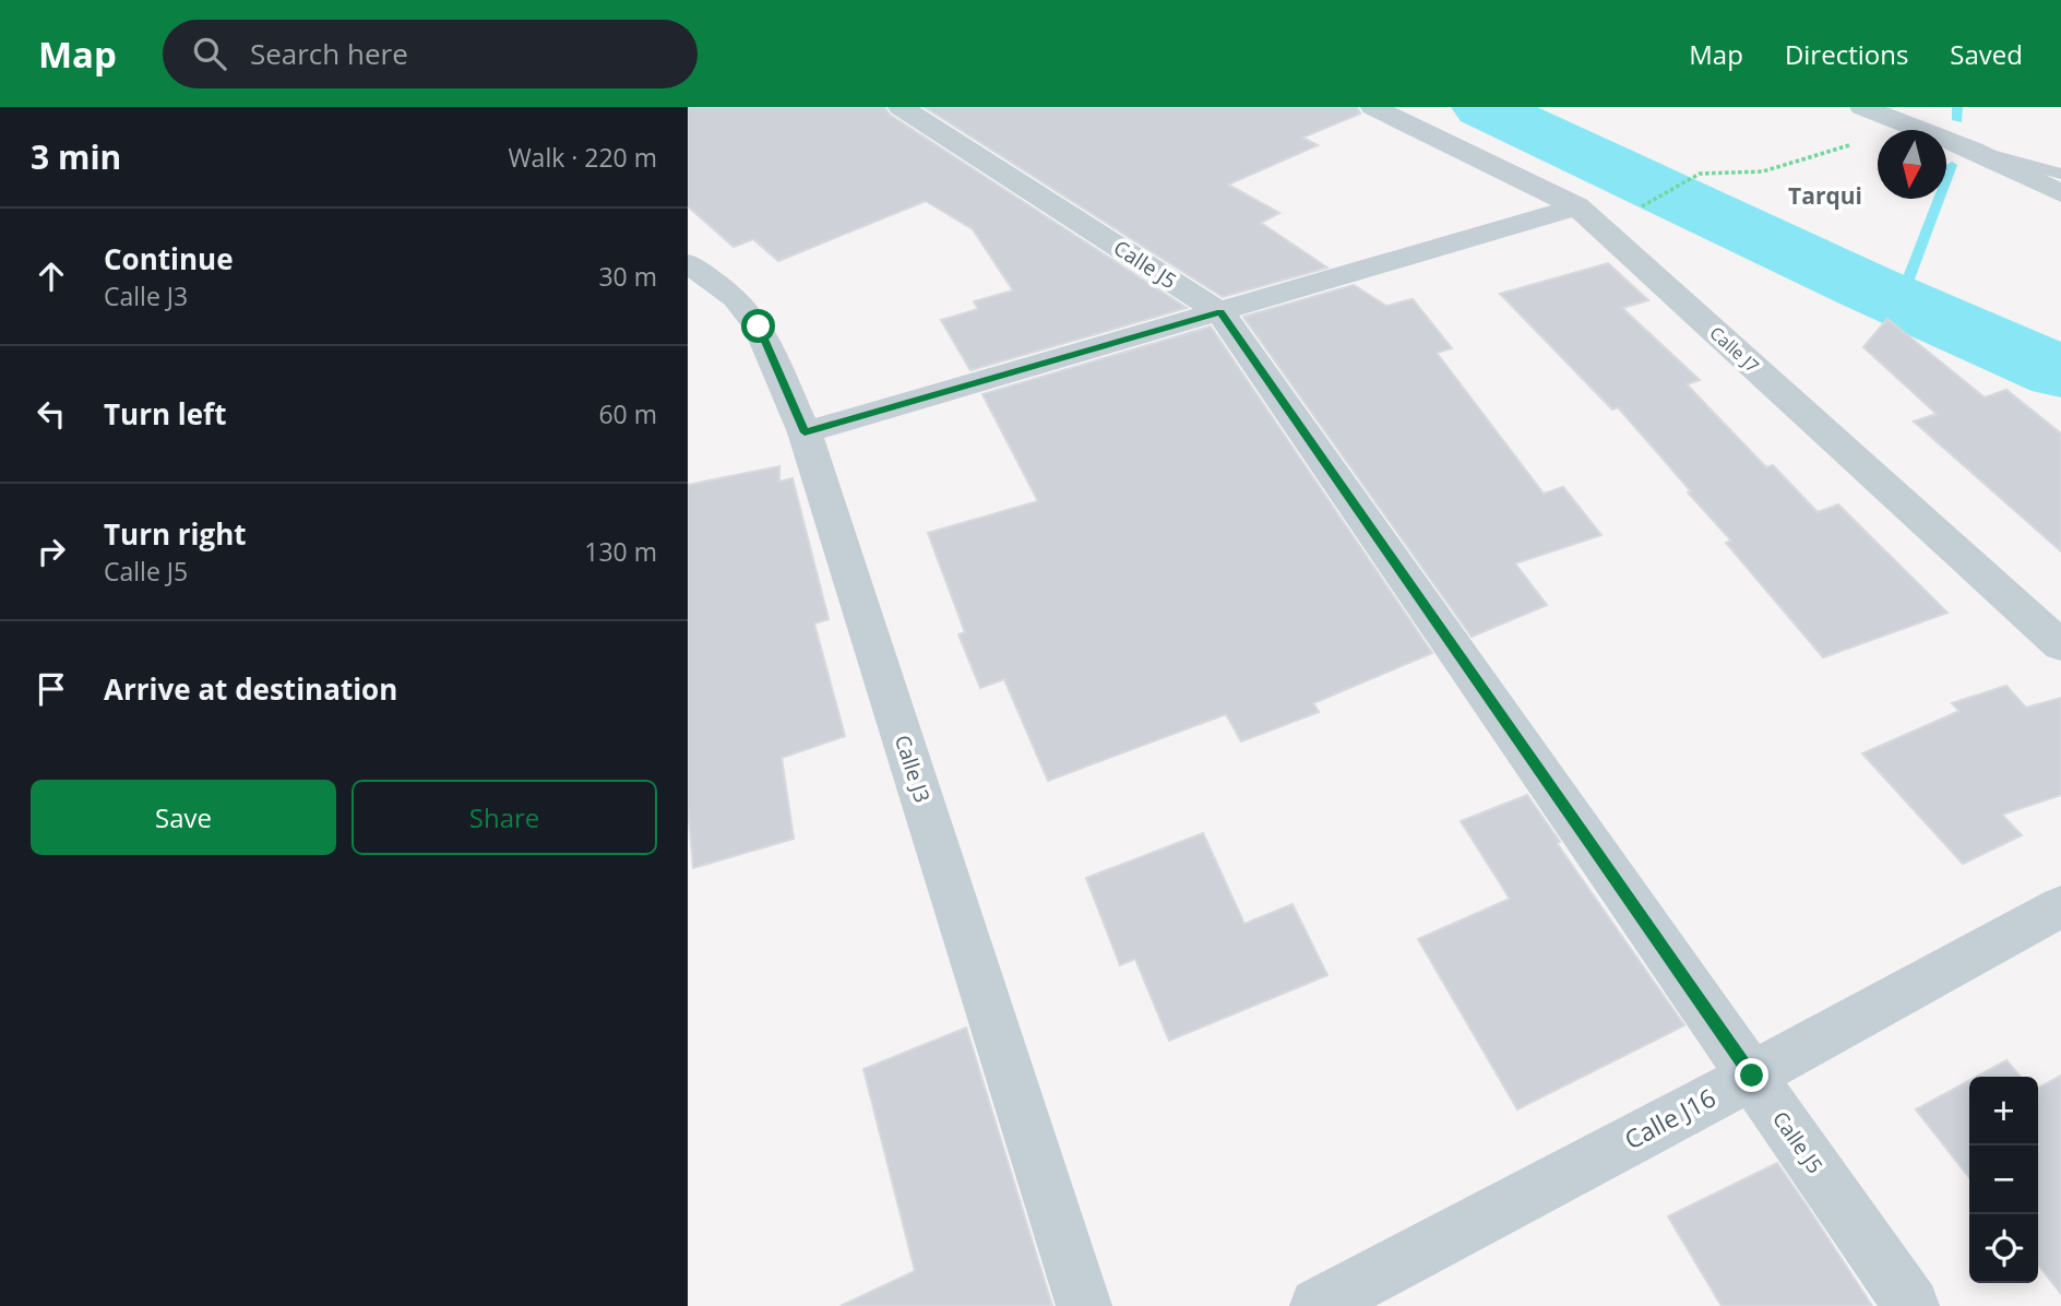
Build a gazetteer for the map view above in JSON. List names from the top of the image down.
{
  "streets": {
    "street": [
      "Calle J5",
      "Calle J7",
      "Calle J3",
      "Calle J16"
    ]
  },
  "crossings": [
    ["Calle J5", "Calle J16"]
  ],
  "districts": ["Tarqui"],
  "north": "bottom",
  "page": {
    "header": "Map",
    "search": "Search here",
    "nav": ["Map", "Directions", "Saved"],
    "heading": ["3 min", "Walk · 220 m"],
    "list": [
      ["Continue", "Calle J3", "30 m"],
      ["Turn left", "60 m"],
      ["Turn right", "Calle J5", "130 m"],
      "Arrive at destination"
    ],
    "buttons": ["Save", "Share"],
    "map_buttons": ["+", "−"]
  }
}
